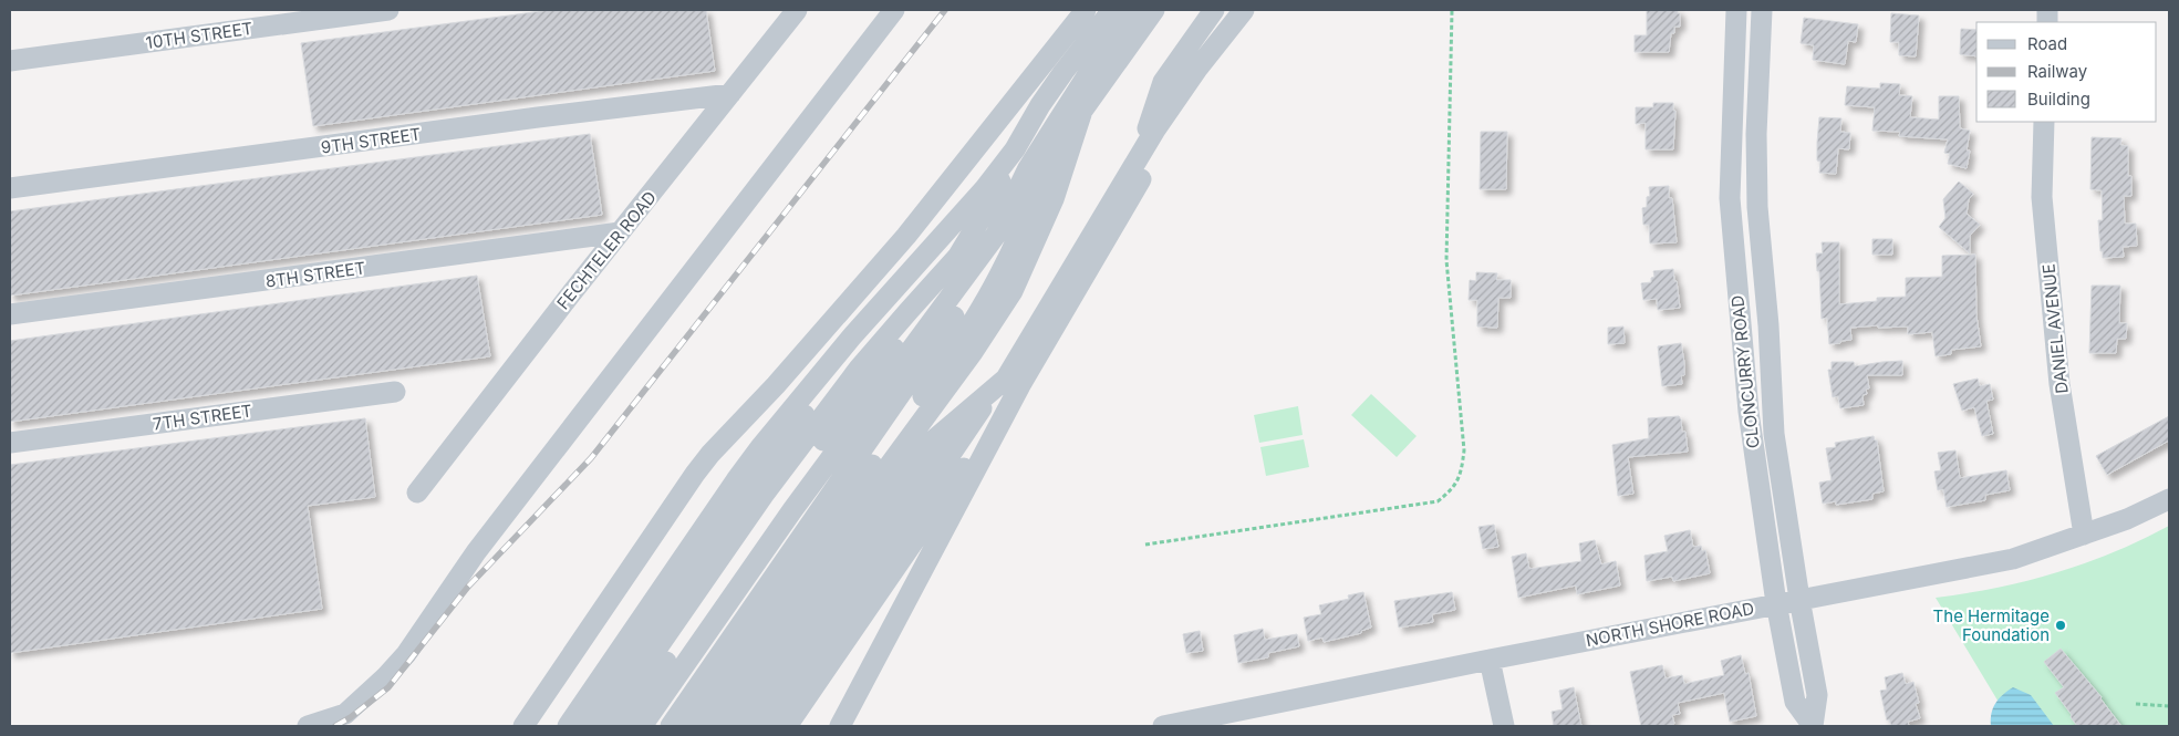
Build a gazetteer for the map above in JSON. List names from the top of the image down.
{
  "streets": {
    "street": [
      "10TH STREET",
      "9TH STREET",
      "FECHTELER ROAD",
      "8TH STREET",
      "DANIEL AVENUE",
      "CLONCURRY ROAD",
      "7TH STREET",
      "NORTH SHORE ROAD"
    ]
  },
  "crossings": [
    ["9TH STREET", "FECHTELER ROAD"],
    ["FECHTELER ROAD", "8TH STREET"],
    ["DANIEL AVENUE", "NORTH SHORE ROAD"],
    ["CLONCURRY ROAD", "NORTH SHORE ROAD"]
  ],
  "places": ["The Hermitage Foundation"],
  "legend": ["Road", "Railway", "Building"]
}
